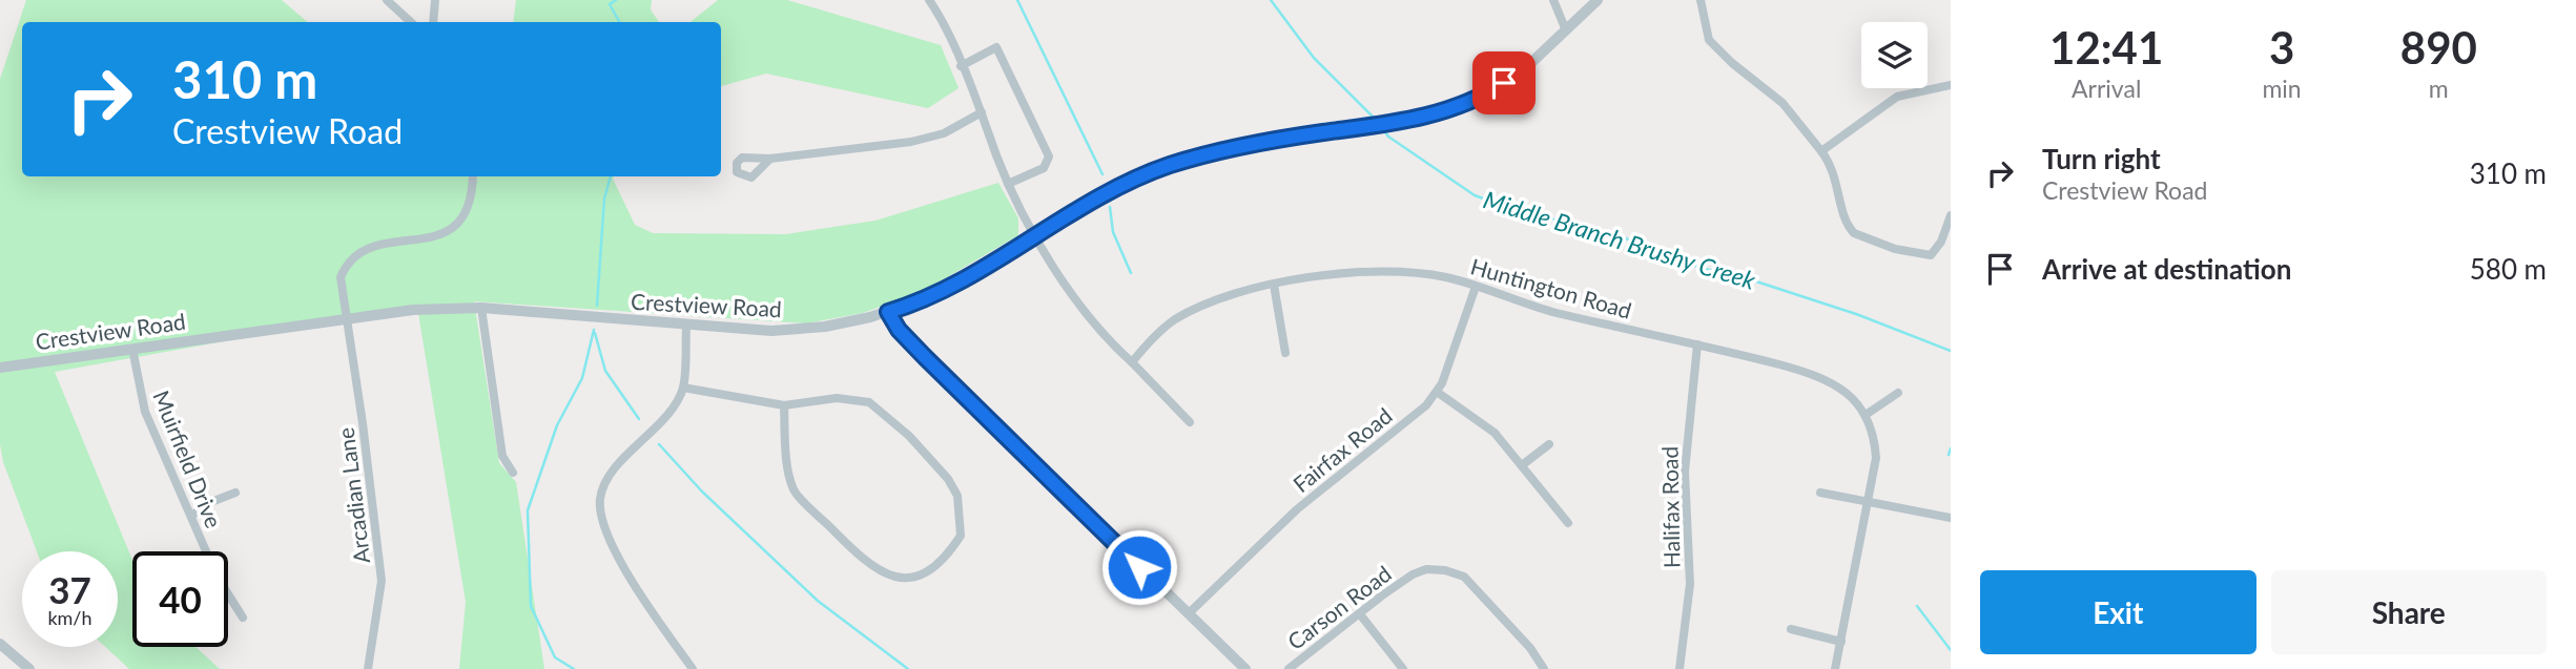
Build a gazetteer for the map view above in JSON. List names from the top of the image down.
{
  "streets": {
    "street": [
      "Huntington Road",
      "Crestview Road",
      "Fairfax Road",
      "Muirfield Drive",
      "Arcadian Lane",
      "Halifax Road",
      "Carson Road"
    ]
  },
  "crossings": [
    ["Huntington Road", "Fairfax Road"],
    ["Huntington Road", "Halifax Road"],
    ["Crestview Road", "Muirfield Drive"],
    ["Crestview Road", "Arcadian Lane"]
  ],
  "water": ["Middle Branch Brushy Creek"],
  "page": {
    "eta": [
      "12:41",
      "Arrival",
      "3",
      "min",
      "890",
      "m"
    ],
    "turn": ["310 m", "Crestview Road"],
    "list": [
      {
        "name": "Turn right",
        "note": "Crestview Road",
        "value": "310 m"
      },
      {
        "name": "Arrive at destination",
        "value": "580 m"
      }
    ],
    "speed": "37 km/h",
    "limit": "40",
    "buttons": ["Exit", "Share"]
  }
}
